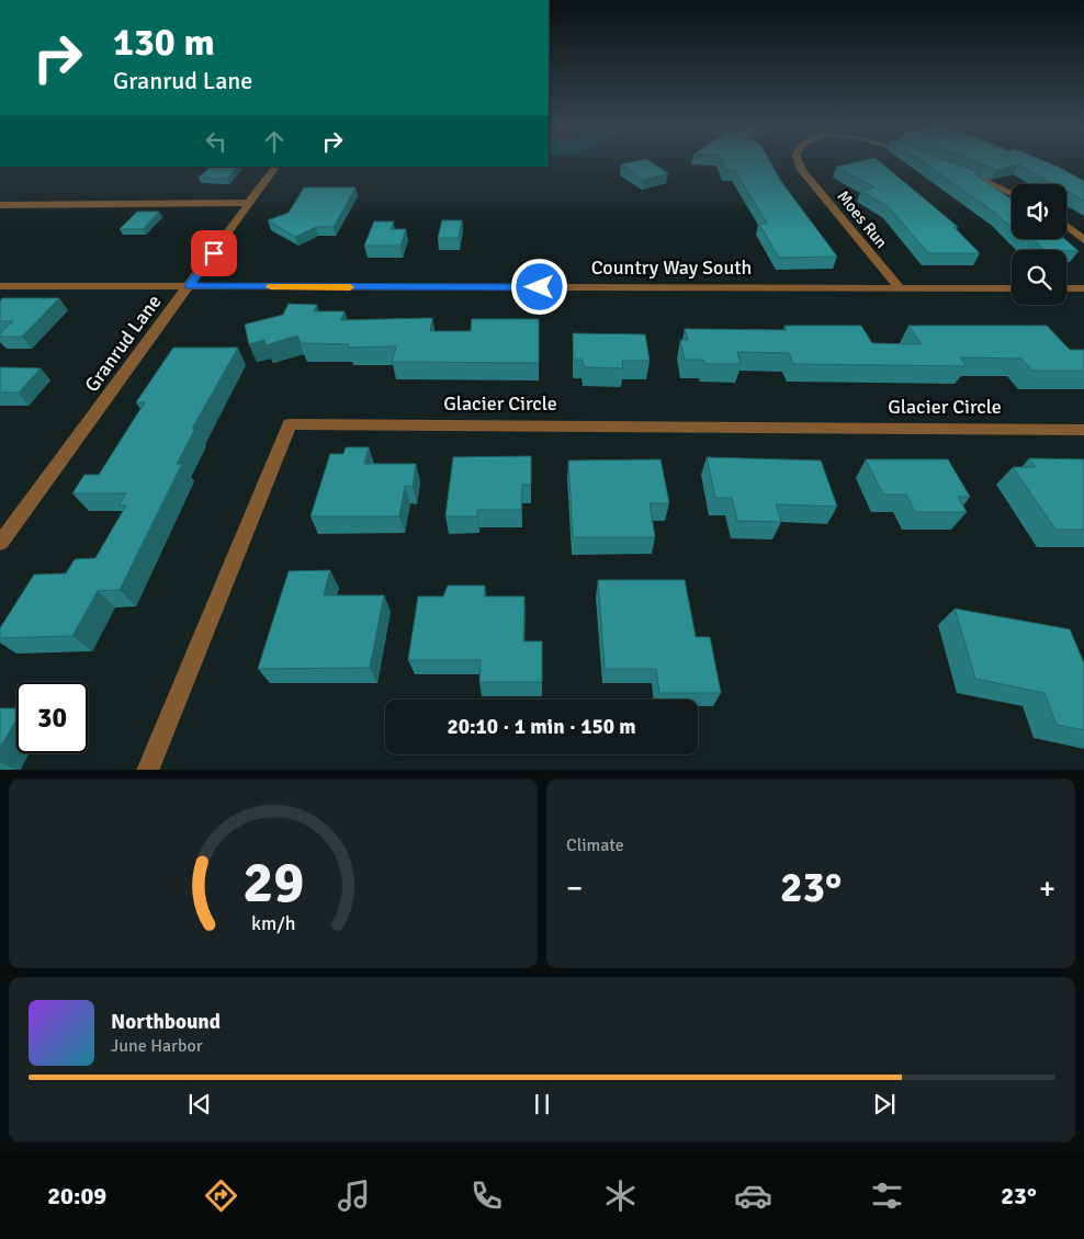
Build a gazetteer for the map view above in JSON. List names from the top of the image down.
{
  "streets": {
    "street": [
      "Moes Run",
      "Country Way South",
      "Granrud Lane",
      "Glacier Circle"
    ]
  },
  "crossings": [
    ["Moes Run", "Country Way South"],
    ["Country Way South", "Granrud Lane"]
  ],
  "page": {
    "turn": ["130 m", "Granrud Lane"],
    "limit": "30",
    "trip": "20:10 · 1 min · 150 m",
    "tile": "Climate",
    "heat": ["−", "23°", "+"],
    "song": ["Northbound", "June Harbor"],
    "tabs": ["20:09", "23°"],
    "gauge": ["29", "km/h"]
  }
}
